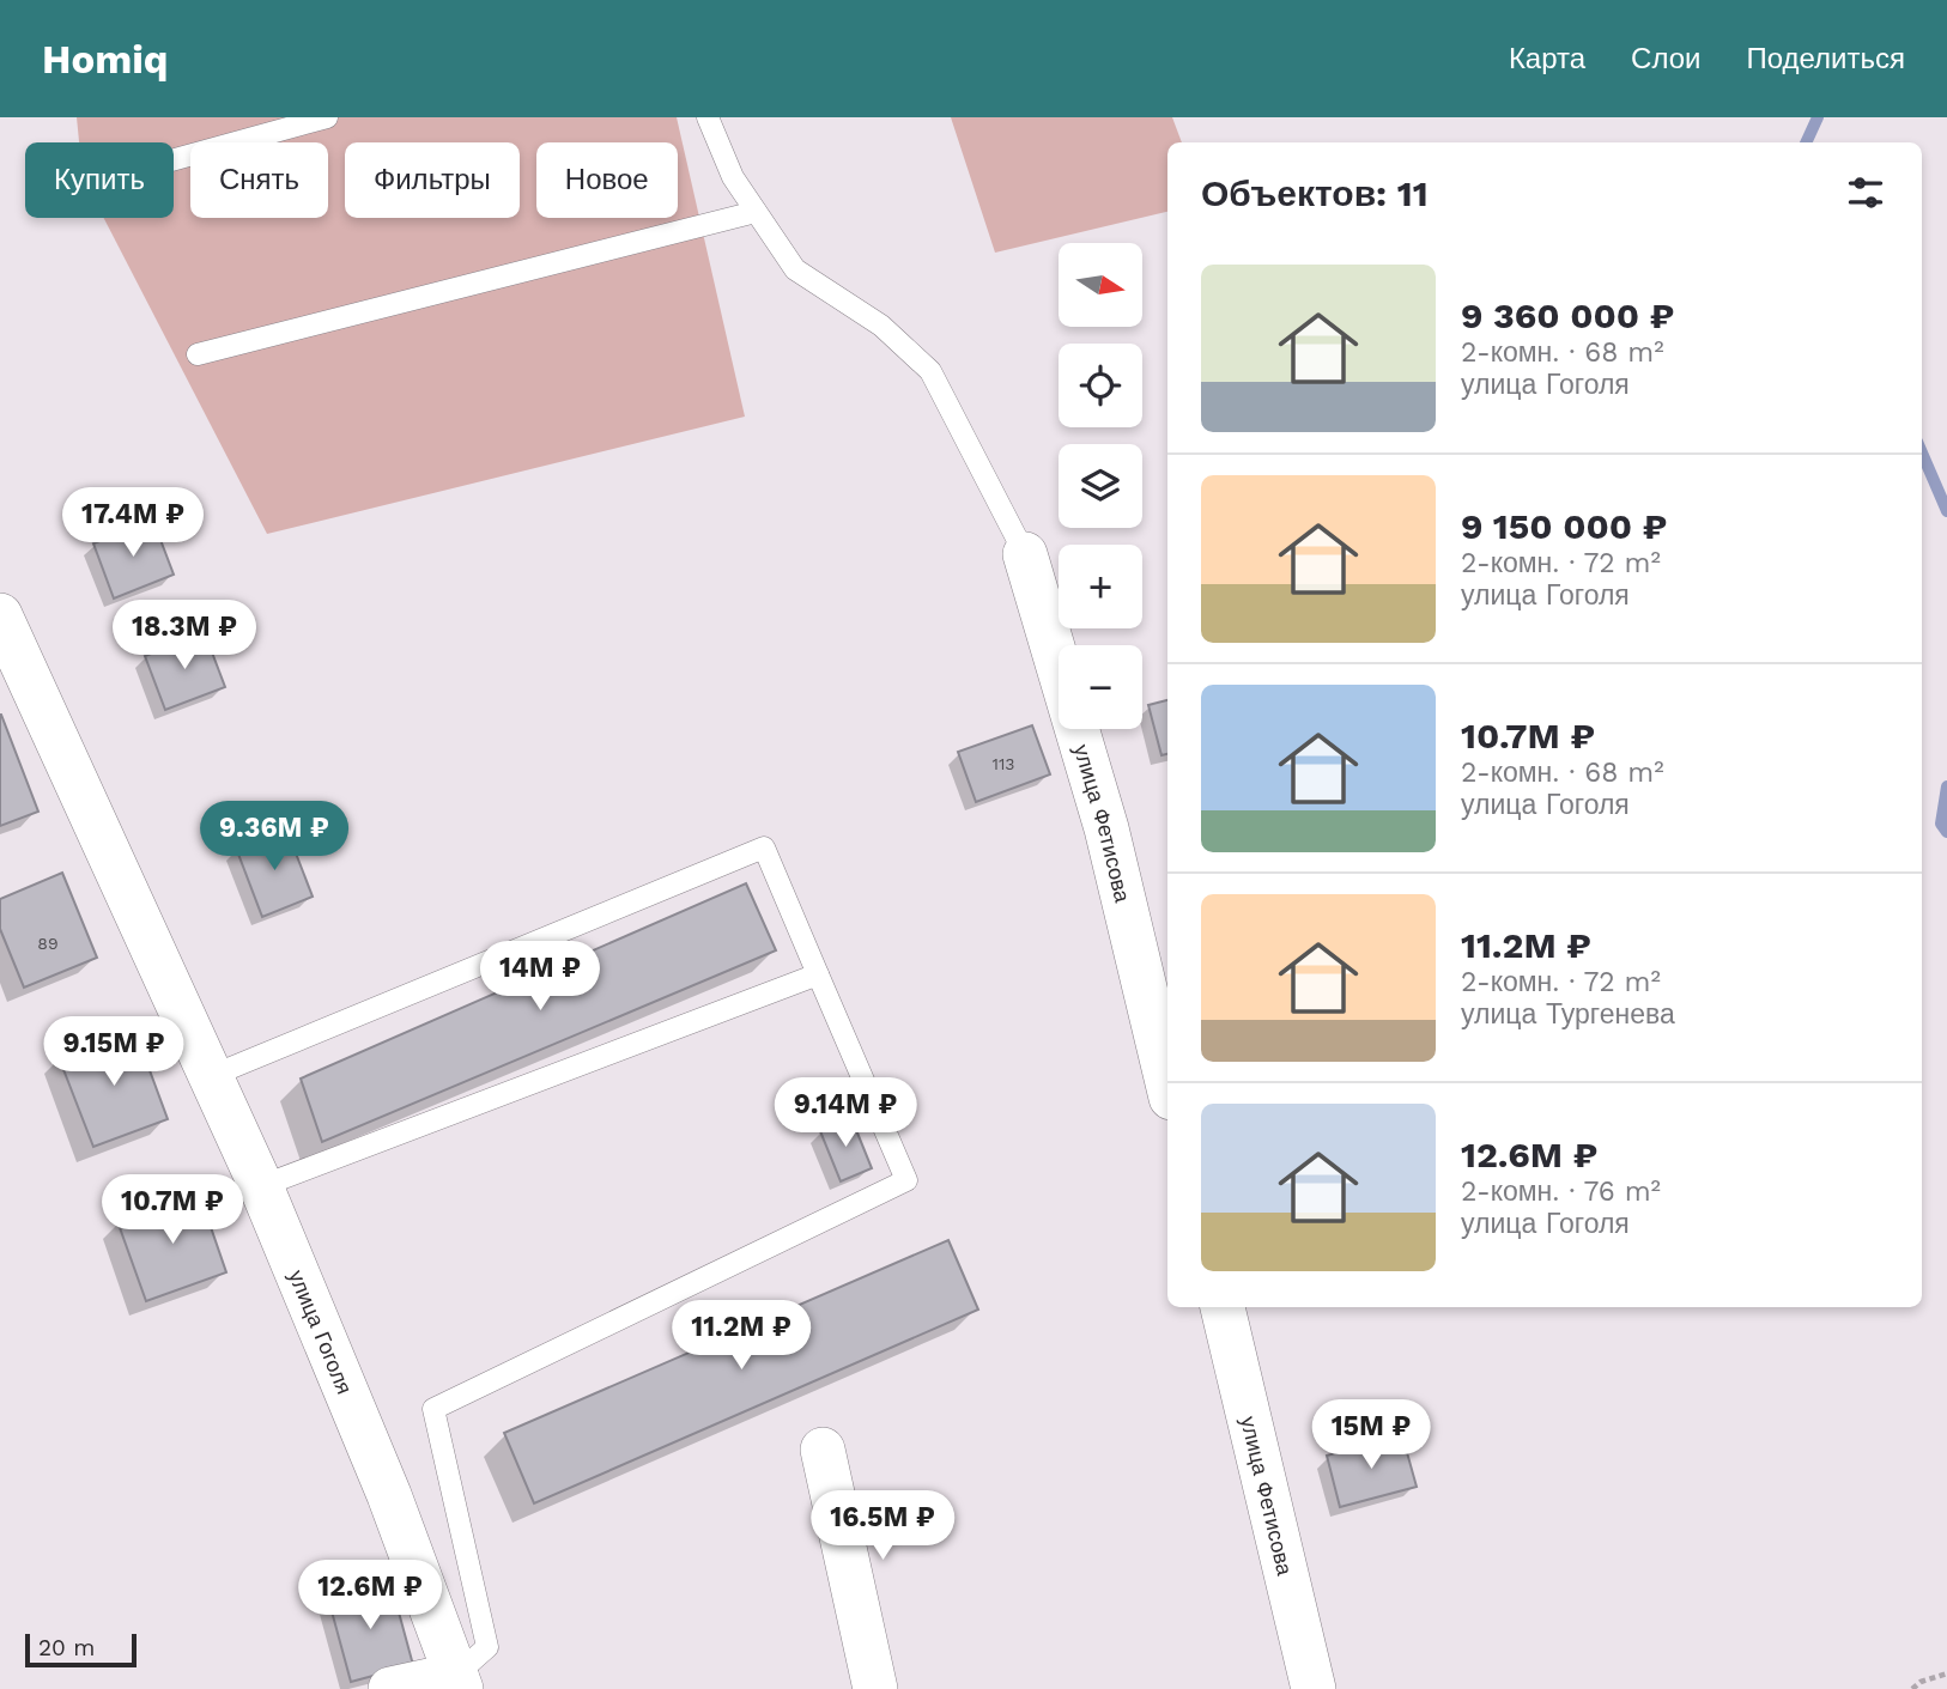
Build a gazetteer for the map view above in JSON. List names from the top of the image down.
{
  "streets": {
    "street": ["улица Фетисова", "улица Гоголя"]
  },
  "house_numbers": ["113", "89"],
  "scale_bar": "20 m",
  "north": "right",
  "page": {
    "header": "Homiq",
    "nav": ["Карта", "Слои", "Поделиться"],
    "chip": [
      "Купить",
      "Снять",
      "Фильтры",
      "Новое"
    ],
    "heading": "Объектов: 11",
    "map_buttons": ["+", "−"],
    "list": [
      {
        "name": "9 360 000 ₽",
        "note": "2-комн. · 68 m² · улица Гоголя"
      },
      {
        "name": "9 150 000 ₽",
        "note": "2-комн. · 72 m² · улица Гоголя"
      },
      {
        "name": "10.7M ₽",
        "note": "2-комн. · 68 m² · улица Гоголя"
      },
      {
        "name": "11.2M ₽",
        "note": "2-комн. · 72 m² · улица Тургенева"
      },
      {
        "name": "12.6M ₽",
        "note": "2-комн. · 76 m² · улица Гоголя"
      }
    ],
    "price": [
      "17.4M ₽",
      "18.3M ₽",
      "9.36M ₽",
      "14M ₽",
      "9.15M ₽",
      "9.14M ₽",
      "10.7M ₽",
      "11.2M ₽",
      "15M ₽",
      "16.5M ₽",
      "12.6M ₽"
    ],
    "scale": "20 m"
  }
}
